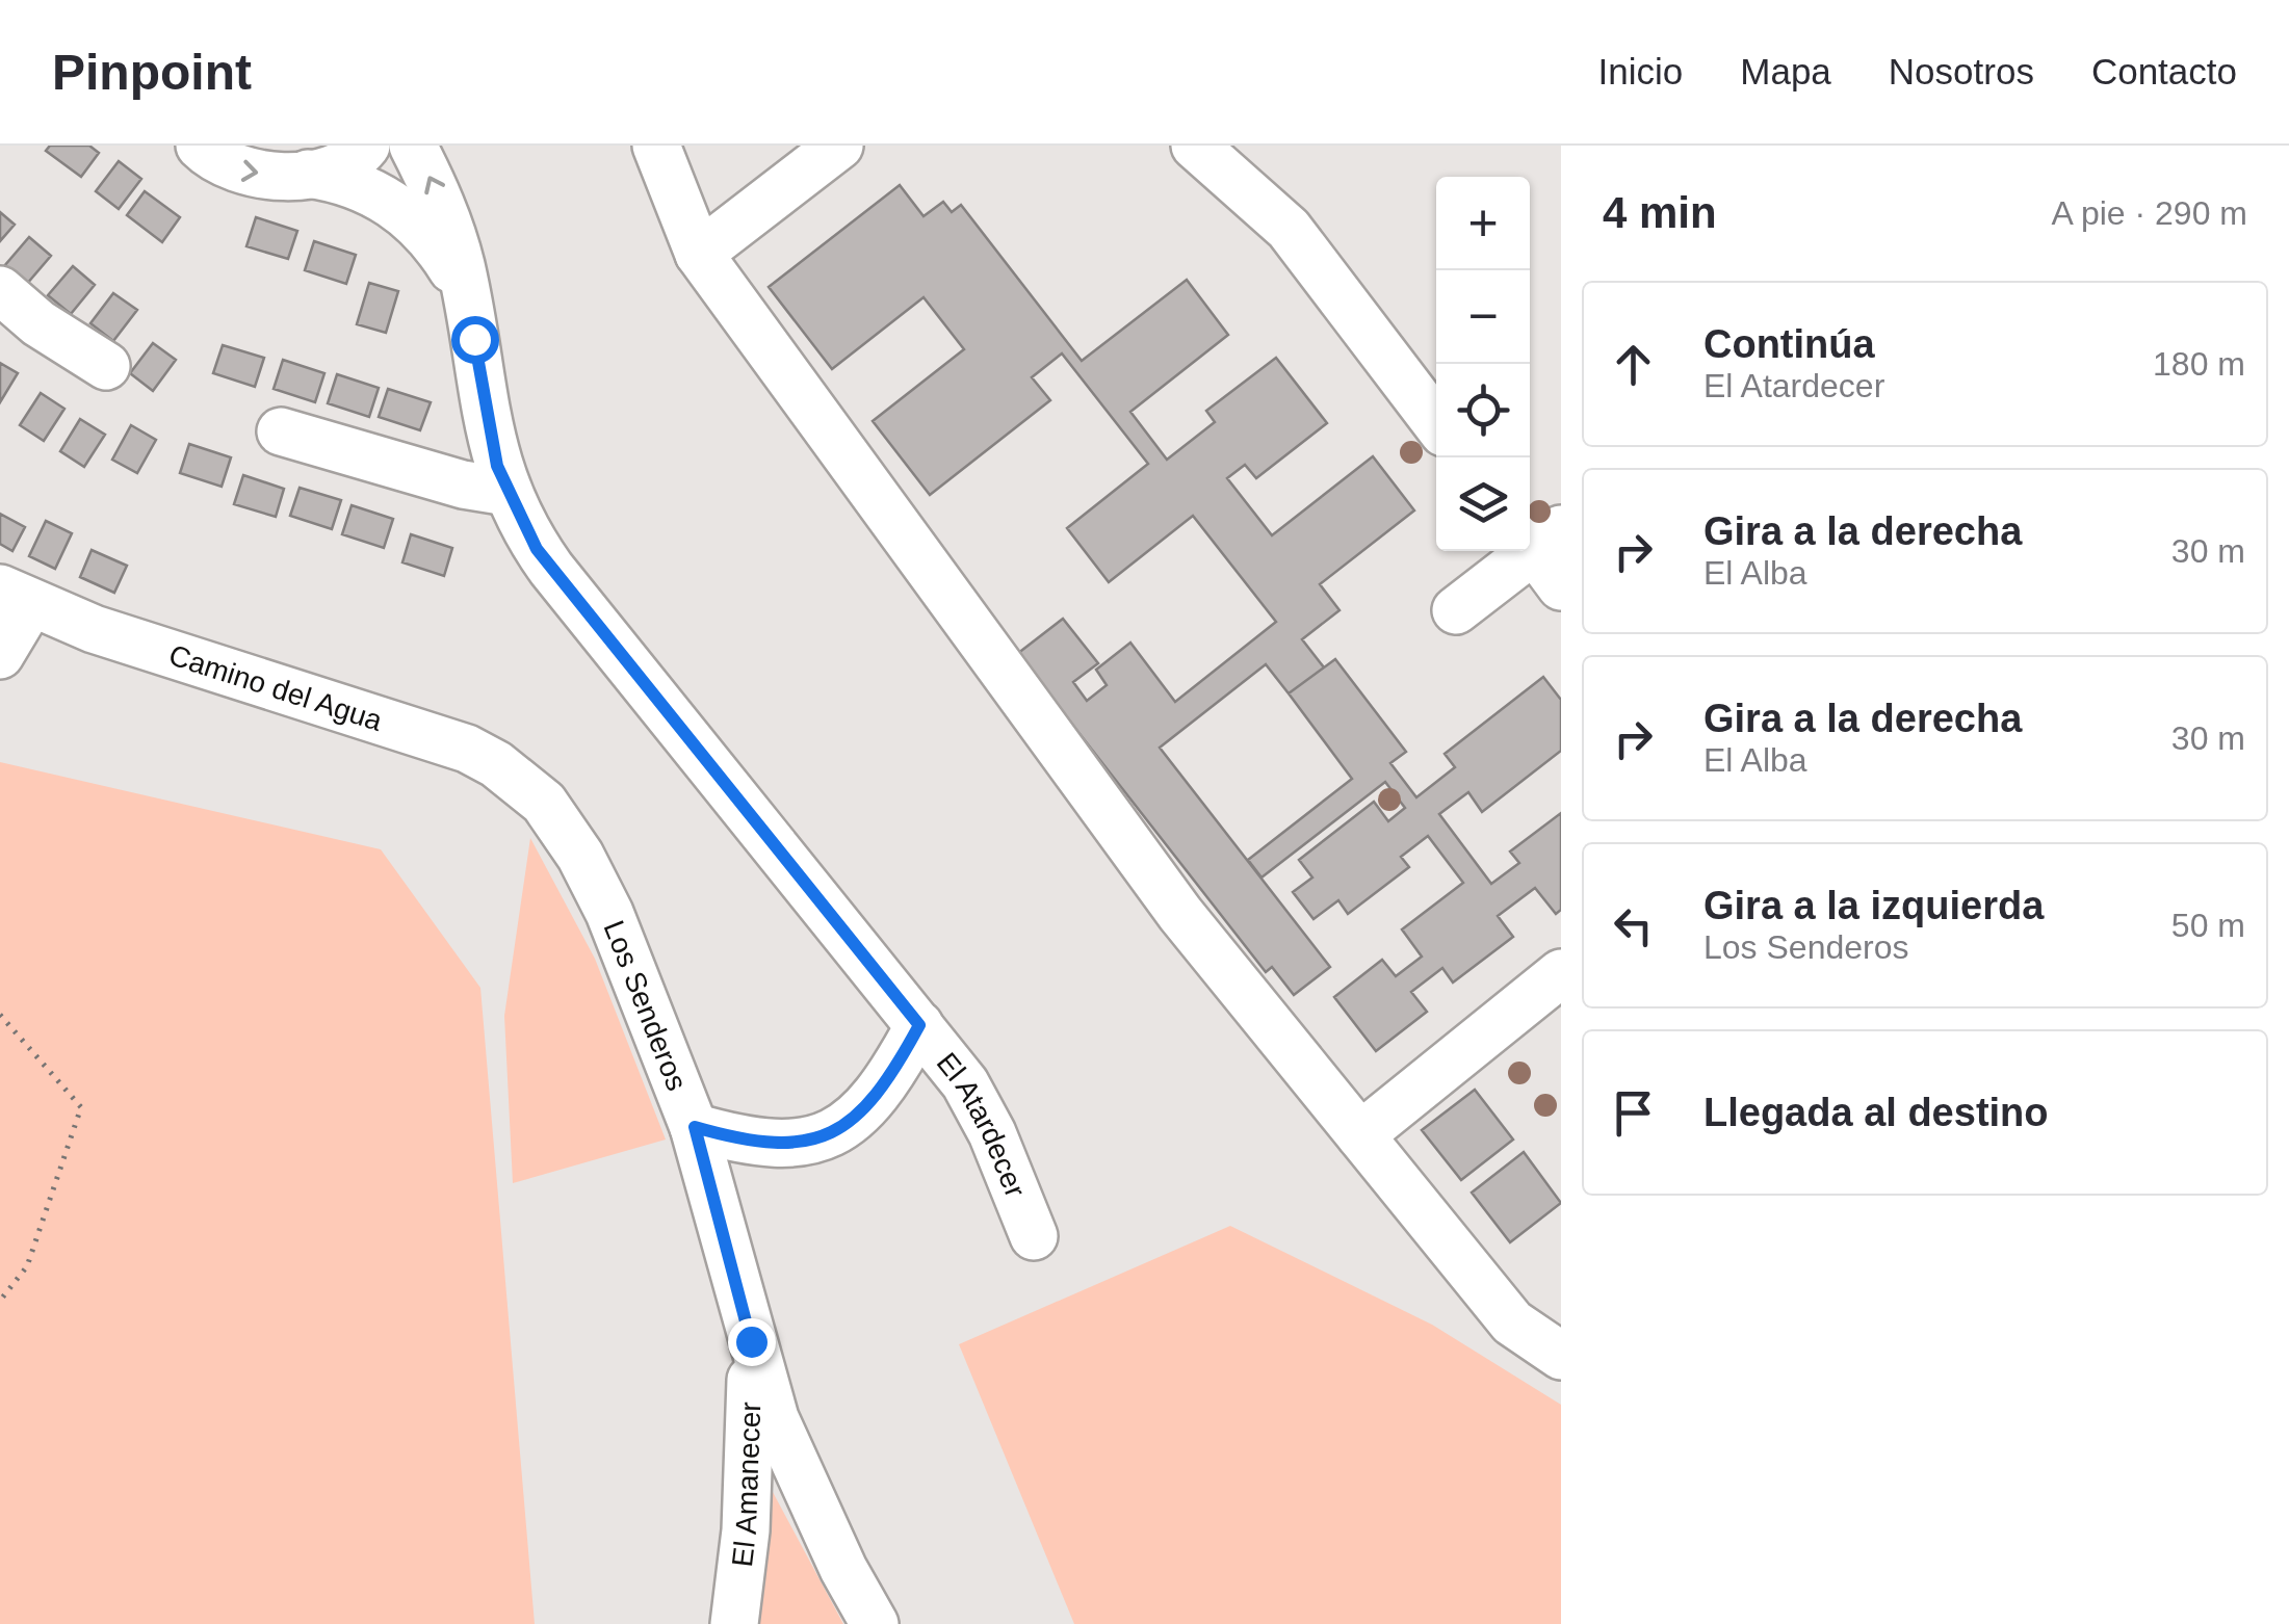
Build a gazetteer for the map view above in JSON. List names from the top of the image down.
{
  "streets": {
    "street": [
      "Camino del Agua",
      "Los Senderos",
      "El Atardecer",
      "El Amanecer"
    ]
  },
  "crossings": [
    ["Camino del Agua", "Los Senderos"],
    ["Los Senderos", "El Amanecer"]
  ],
  "page": {
    "header": "Pinpoint",
    "nav": [
      "Inicio",
      "Mapa",
      "Nosotros",
      "Contacto"
    ],
    "heading": ["4 min", "A pie · 290 m"],
    "map_buttons": ["+", "−"],
    "list": [
      ["Continúa", "El Atardecer", "180 m"],
      ["Gira a la derecha", "El Alba", "30 m"],
      ["Gira a la derecha", "El Alba", "30 m"],
      ["Gira a la izquierda", "Los Senderos", "50 m"],
      "Llegada al destino"
    ]
  }
}
